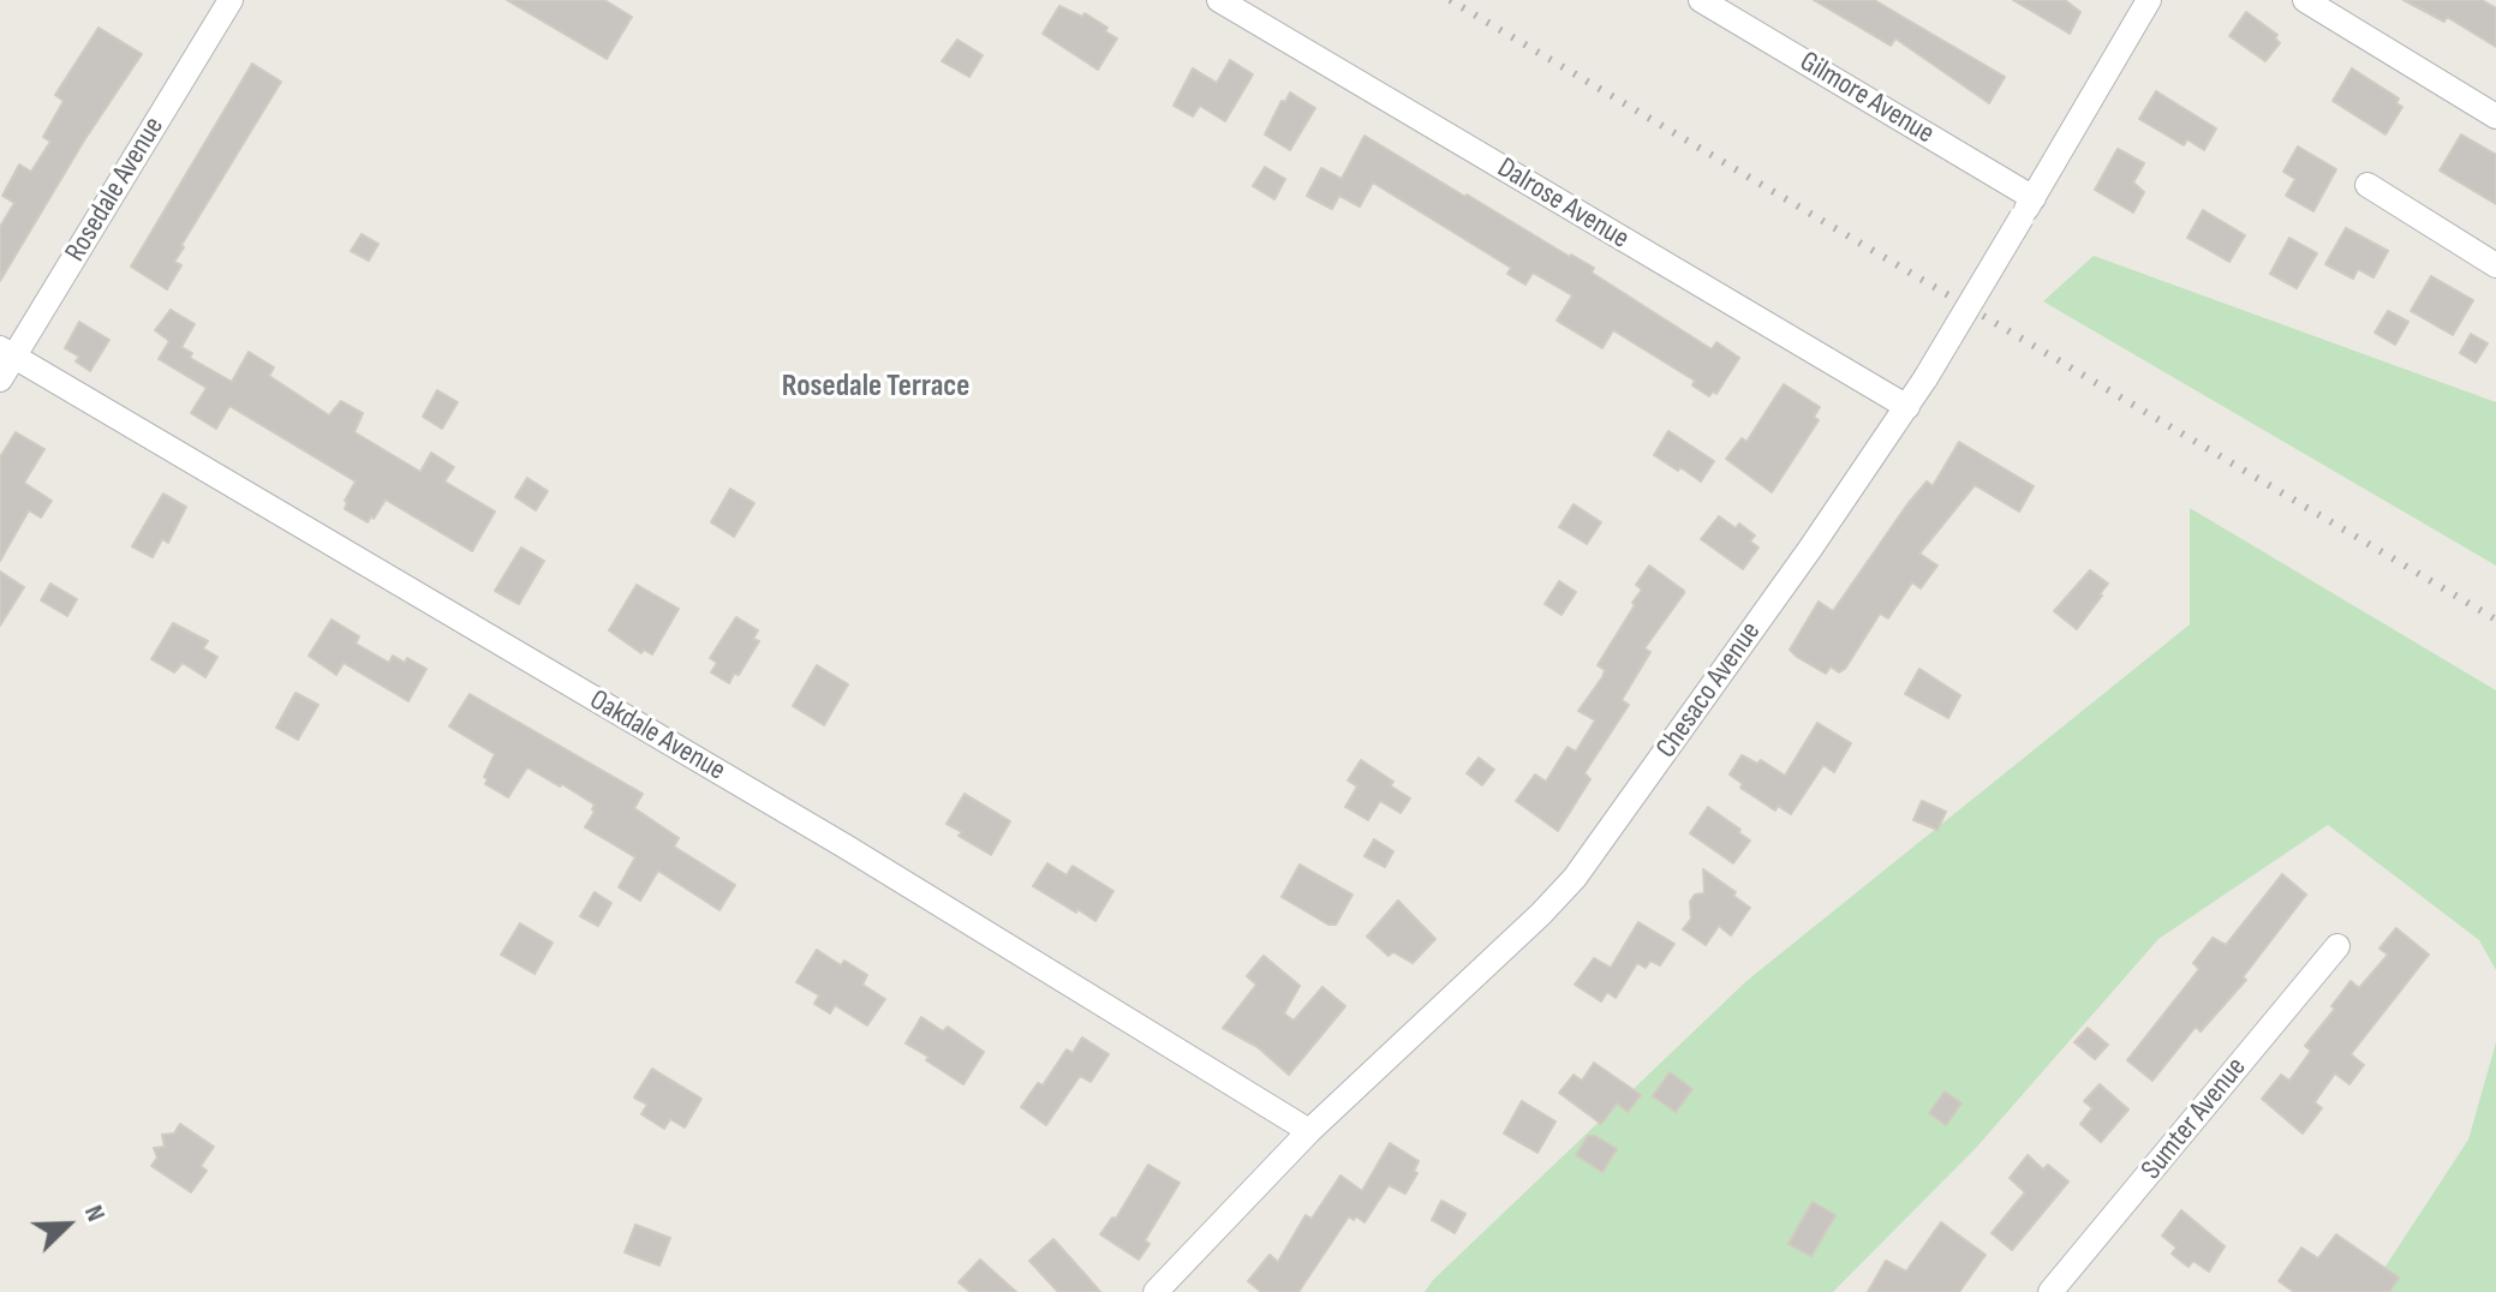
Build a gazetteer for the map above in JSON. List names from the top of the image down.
{
  "streets": {
    "street": [
      "Gilmore Avenue",
      "Rosedale Avenue",
      "Dalrose Avenue",
      "Chesaco Avenue",
      "Oakdale Avenue",
      "Sumter Avenue"
    ]
  },
  "crossings": [
    ["Gilmore Avenue", "Chesaco Avenue"],
    ["Rosedale Avenue", "Oakdale Avenue"],
    ["Dalrose Avenue", "Chesaco Avenue"],
    ["Chesaco Avenue", "Oakdale Avenue"]
  ],
  "districts": ["Rosedale Terrace"],
  "north": "top right"
}
